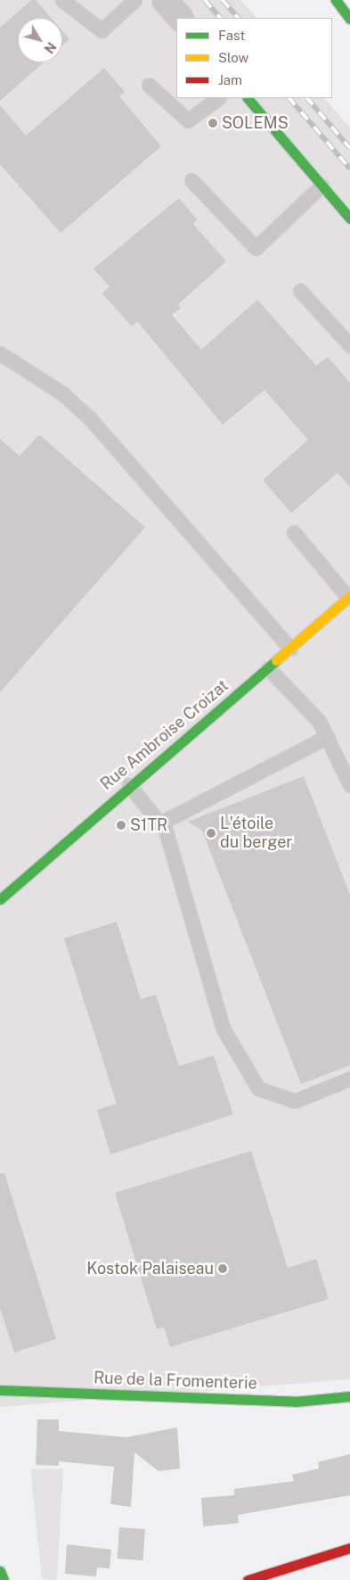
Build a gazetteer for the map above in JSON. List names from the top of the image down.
{
  "streets": {
    "main road": ["Rue Ambroise Croizat", "Rue de la Fromenterie"]
  },
  "places": [
    "SOLEMS",
    "S1TR",
    "L'étoile du berger",
    "Kostok Palaiseau"
  ],
  "legend": ["Fast", "Slow", "Jam"],
  "north": "bottom right"
}
